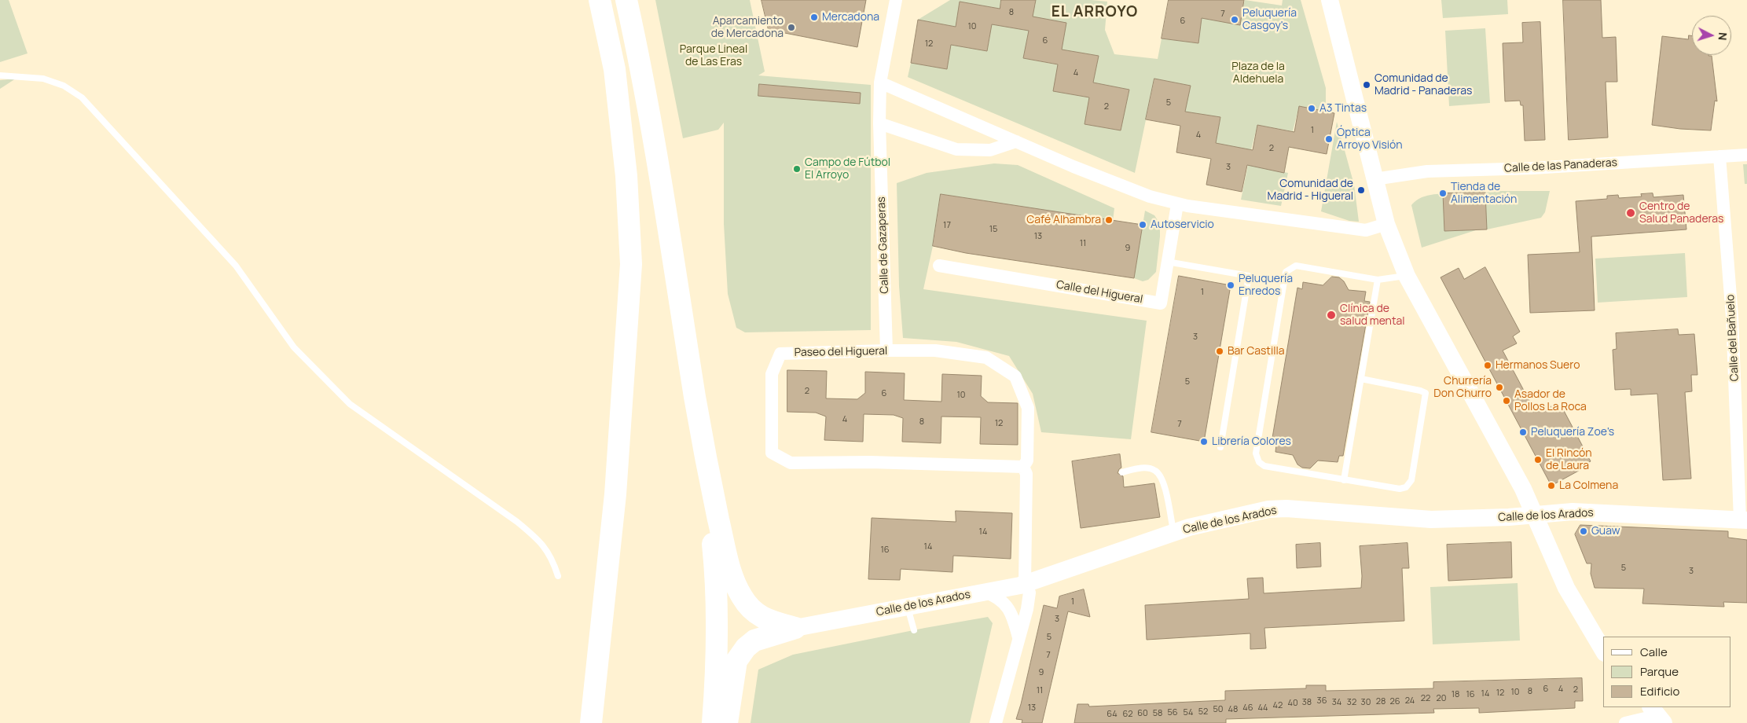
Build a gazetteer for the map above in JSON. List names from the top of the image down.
{
  "streets": {
    "street": [
      "Calle de las Panaderas",
      "Calle de Gazaperas",
      "Calle del Higueral",
      "Calle del Bañuelo",
      "Paseo del Higueral",
      "Calle de los Arados"
    ]
  },
  "crossings": [
    ["Calle de las Panaderas", "Calle del Bañuelo"],
    ["Calle de Gazaperas", "Paseo del Higueral"],
    ["Calle del Bañuelo", "Calle de los Arados"],
    ["Paseo del Higueral", "Calle de los Arados"]
  ],
  "districts": ["EL ARROYO"],
  "parks": ["Parque Lineal de Las Eras", "Plaza de la Aldehuela"],
  "places": [
    "Mercadona",
    "Peluquería Casgoy's",
    "Aparcamiento de Mercadona",
    "Comunidad de Madrid - Panaderas",
    "A3 Tintas",
    "Óptica Arroyo Visión",
    "Campo de Fútbol El Arroyo",
    "Comunidad de Madrid - Higueral",
    "Tienda de Alimentación",
    "Centro de Salud Panaderas",
    "Café Alhambra",
    "Autoservicio",
    "Peluquería Enredos",
    "Clínica de salud mental",
    "Bar Castilla",
    "Hermanos Suero",
    "Churrería Don Churro",
    "Asador de Pollos La Roca",
    "Peluquería Zoe's",
    "Librería Colores",
    "El Rincón de Laura",
    "La Colmena",
    "Guaw"
  ],
  "house_numbers": [
    "8",
    "7",
    "6",
    "10",
    "6",
    "12",
    "4",
    "5",
    "2",
    "1",
    "4",
    "2",
    "3",
    "17",
    "15",
    "13",
    "11",
    "9",
    "1",
    "3",
    "5",
    "2",
    "6",
    "10",
    "4",
    "8",
    "12",
    "7",
    "14",
    "14",
    "16",
    "5",
    "3",
    "1",
    "3",
    "5",
    "7",
    "9",
    "6",
    "4",
    "2",
    "11",
    "8",
    "10",
    "12",
    "14",
    "18",
    "16",
    "22",
    "20",
    "36",
    "24",
    "28",
    "26",
    "38",
    "34",
    "32",
    "30",
    "40",
    "42",
    "13",
    "46",
    "44",
    "50",
    "48",
    "52",
    "56",
    "54",
    "60",
    "58",
    "64",
    "62"
  ],
  "legend": ["Calle", "Parque", "Edificio"],
  "north": "right"
}
